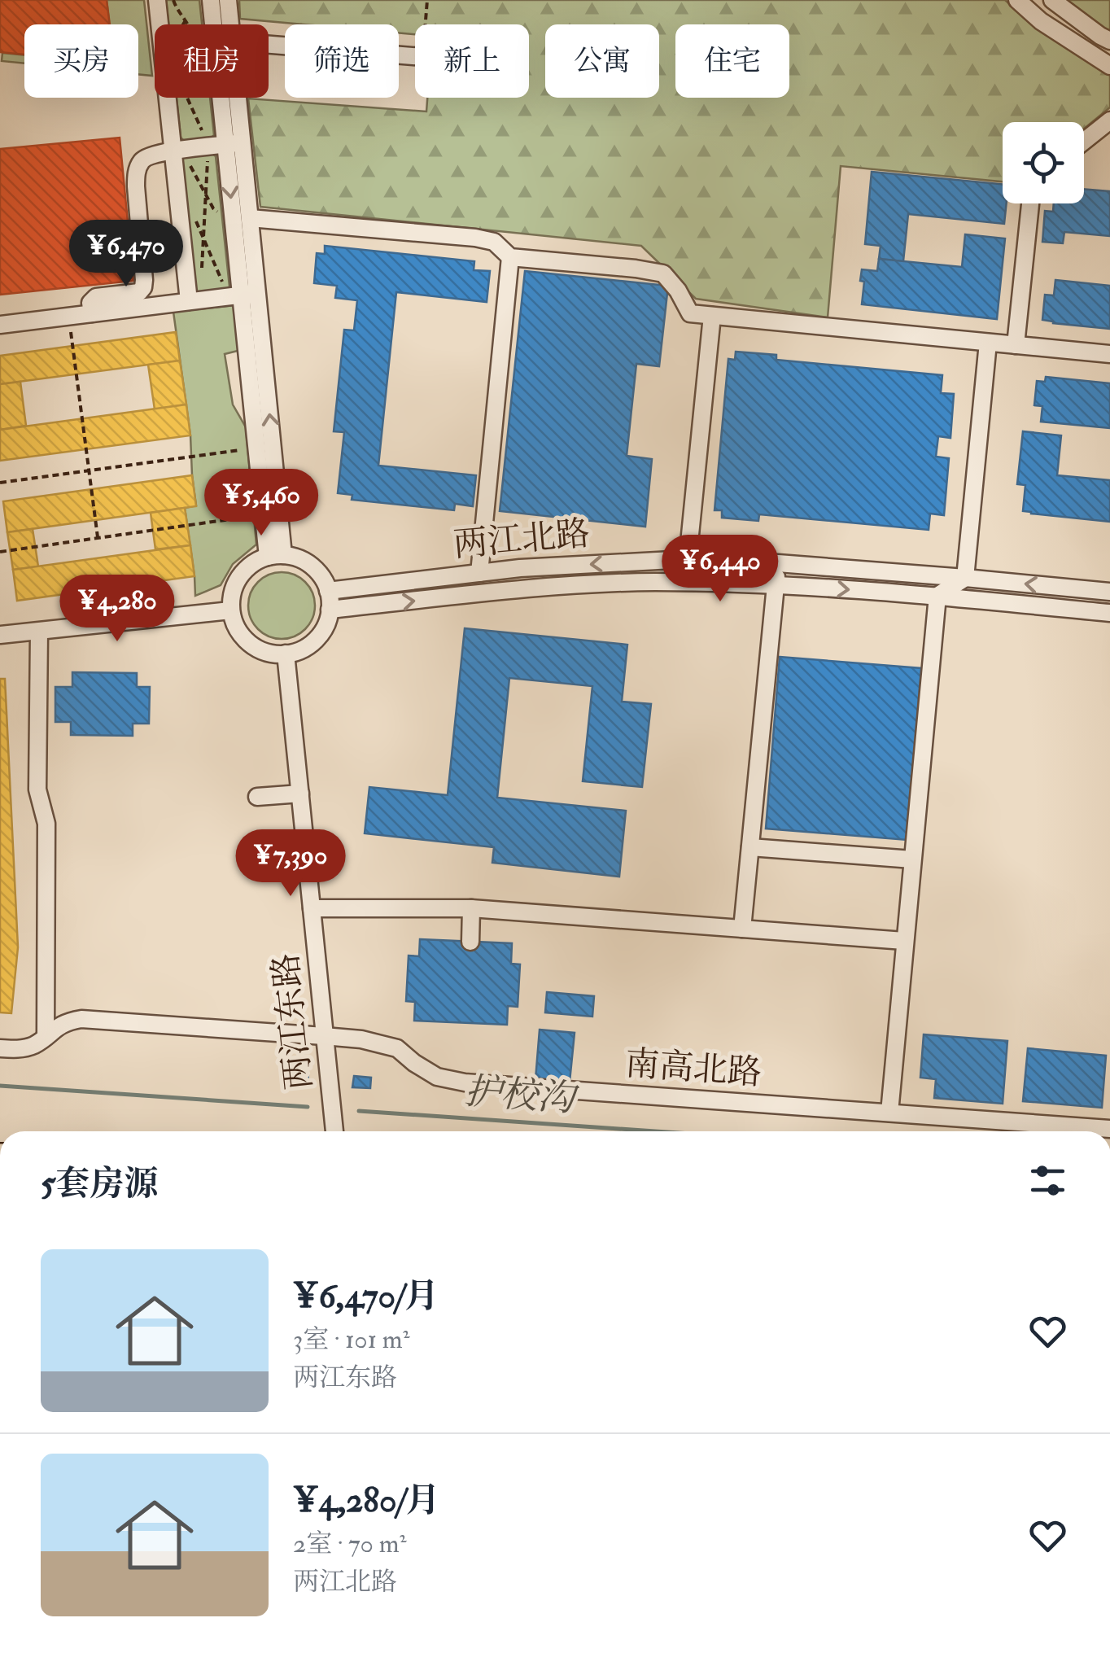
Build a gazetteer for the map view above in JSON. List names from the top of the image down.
{
  "streets": {
    "street": ["两江北路", "两江东路", "南高北路"]
  },
  "crossings": [
    ["两江北路", "两江东路"],
    ["两江东路", "南高北路"]
  ],
  "water": ["护校沟"],
  "page": {
    "chip": [
      "买房",
      "租房",
      "筛选",
      "新上",
      "公寓",
      "住宅"
    ],
    "price": [
      "¥6,470",
      "¥5,460",
      "¥6,440",
      "¥4,280",
      "¥7,390"
    ],
    "heading": "5套房源",
    "list": [
      {
        "name": "¥6,470/月",
        "note": "3室 · 101 m² · 两江东路"
      },
      {
        "name": "¥4,280/月",
        "note": "2室 · 70 m² · 两江北路"
      }
    ]
  }
}
